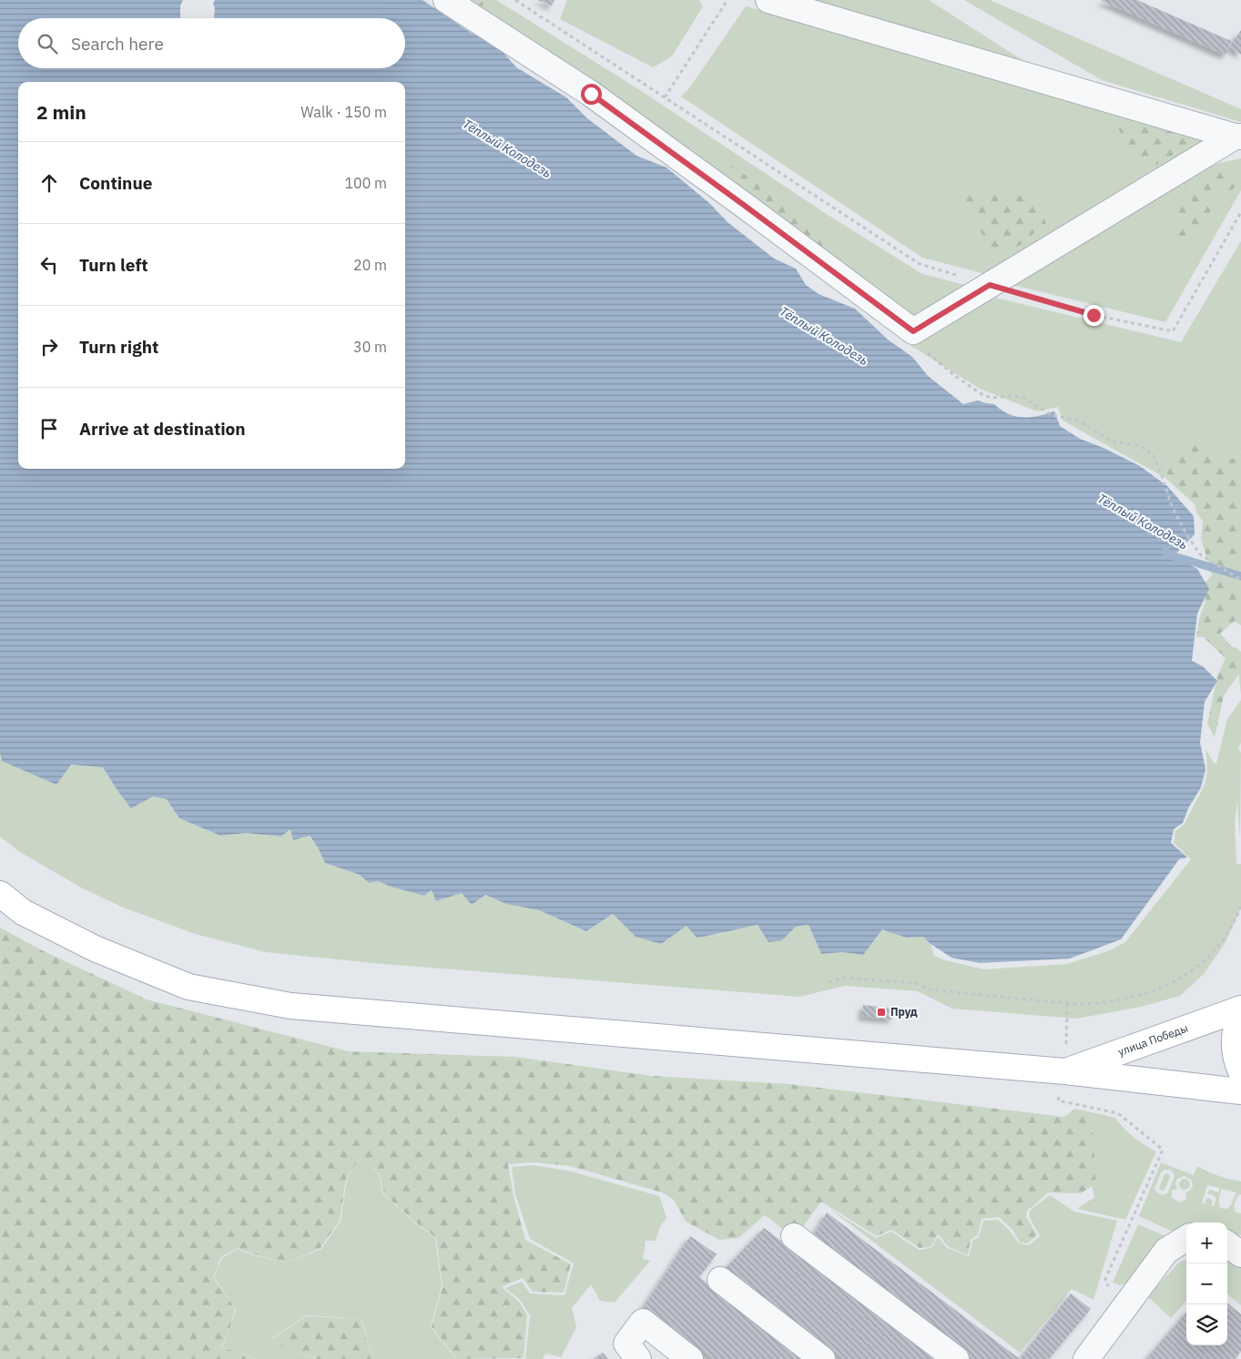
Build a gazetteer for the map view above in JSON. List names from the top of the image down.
{
  "streets": {
    "main road": ["улица Победы"]
  },
  "water": ["Тёплый Колодезь"],
  "places": {
    "transit": ["Пруд"]
  },
  "page": {
    "search": "Search here",
    "heading": ["2 min", "Walk · 150 m"],
    "list": [
      ["Continue", "100 m"],
      ["Turn left", "20 m"],
      ["Turn right", "30 m"],
      "Arrive at destination"
    ],
    "map_buttons": ["+", "−"]
  }
}
